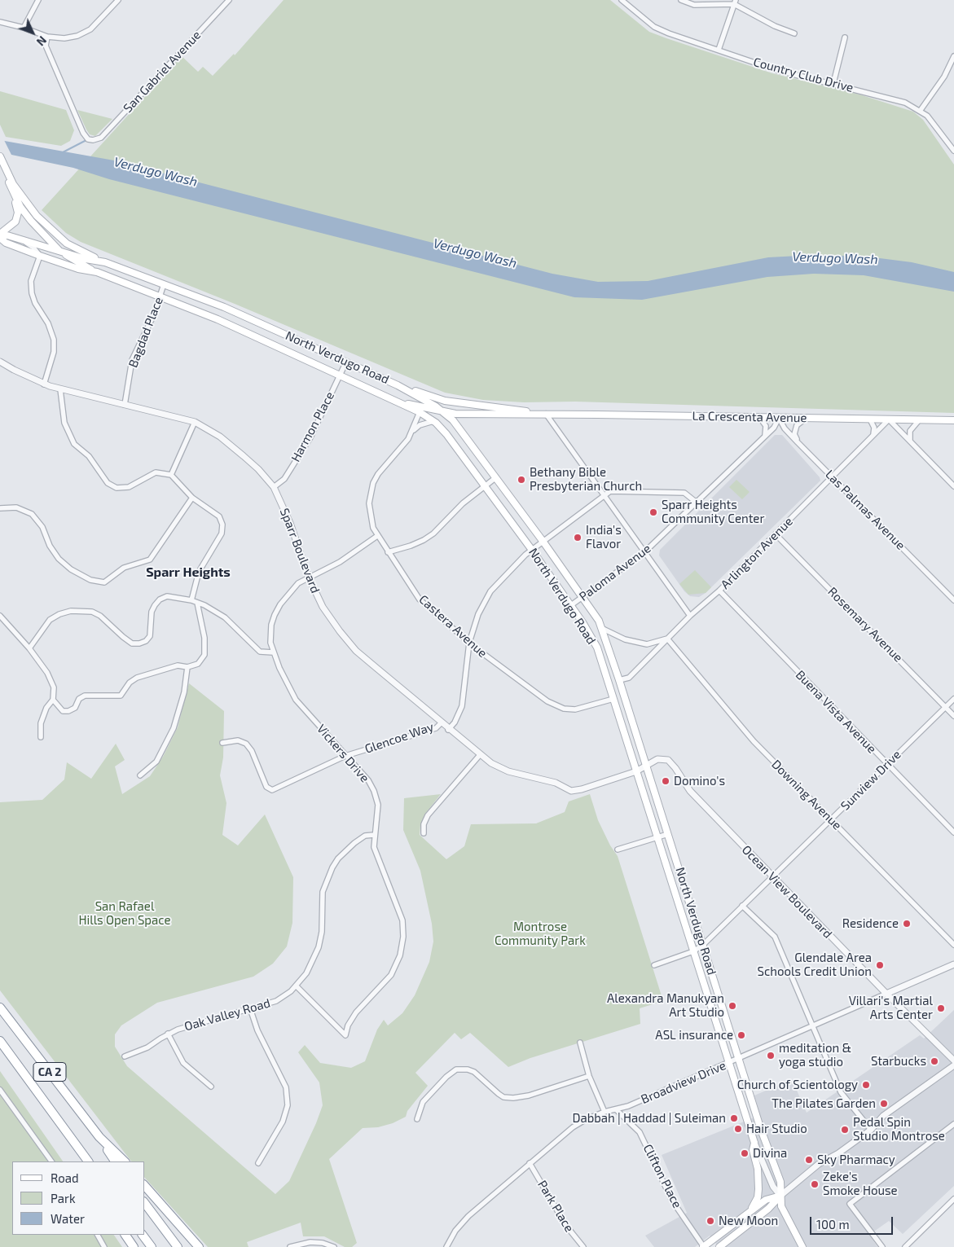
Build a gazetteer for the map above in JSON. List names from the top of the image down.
{
  "streets": {
    "highway": ["CA 2"],
    "main road": ["North Verdugo Road", "La Crescenta Avenue"],
    "street": [
      "San Gabriel Avenue",
      "Country Club Drive",
      "Bagdad Place",
      "Harmon Place",
      "Las Palmas Avenue",
      "Sparr Boulevard",
      "Arlington Avenue",
      "Paloma Avenue",
      "Rosemary Avenue",
      "Castera Avenue",
      "Buena Vista Avenue",
      "Glencoe Way",
      "Vickers Drive",
      "Sunview Drive",
      "Downing Avenue",
      "Ocean View Boulevard",
      "Oak Valley Road",
      "Broadview Drive",
      "Clifton Place",
      "Park Place"
    ]
  },
  "crossings": [
    ["Bagdad Place", "North Verdugo Road"],
    ["Bagdad Place", "Sparr Boulevard"],
    ["North Verdugo Road", "La Crescenta Avenue"],
    ["North Verdugo Road", "Harmon Place"],
    ["North Verdugo Road", "Arlington Avenue"],
    ["North Verdugo Road", "Paloma Avenue"],
    ["North Verdugo Road", "Castera Avenue"],
    ["North Verdugo Road", "Glencoe Way"],
    ["North Verdugo Road", "Sunview Drive"],
    ["North Verdugo Road", "Ocean View Boulevard"],
    ["North Verdugo Road", "Broadview Drive"],
    ["La Crescenta Avenue", "Las Palmas Avenue"],
    ["La Crescenta Avenue", "Arlington Avenue"],
    ["La Crescenta Avenue", "Paloma Avenue"],
    ["Harmon Place", "Sparr Boulevard"],
    ["Las Palmas Avenue", "Arlington Avenue"],
    ["Las Palmas Avenue", "Paloma Avenue"],
    ["Sparr Boulevard", "Glencoe Way"],
    ["Sparr Boulevard", "Vickers Drive"],
    ["Sparr Boulevard", "Ocean View Boulevard"],
    ["Arlington Avenue", "Rosemary Avenue"],
    ["Arlington Avenue", "Buena Vista Avenue"],
    ["Arlington Avenue", "Downing Avenue"],
    ["Paloma Avenue", "Glencoe Way"],
    ["Rosemary Avenue", "Sunview Drive"],
    ["Castera Avenue", "Glencoe Way"],
    ["Castera Avenue", "Vickers Drive"],
    ["Buena Vista Avenue", "Sunview Drive"],
    ["Glencoe Way", "Vickers Drive"],
    ["Vickers Drive", "Oak Valley Road"],
    ["Sunview Drive", "Downing Avenue"],
    ["Sunview Drive", "Ocean View Boulevard"],
    ["Ocean View Boulevard", "Broadview Drive"],
    ["Broadview Drive", "Clifton Place"],
    ["Broadview Drive", "Park Place"]
  ],
  "districts": ["Sparr Heights"],
  "water": ["Verdugo Wash"],
  "parks": ["San Rafael Hills Open Space", "Montrose Community Park"],
  "places": [
    "Bethany Bible Presbyterian Church",
    "Sparr Heights Community Center",
    "India's Flavor",
    "Domino's",
    "Residence",
    "Glendale Area Schools Credit Union",
    "Alexandra Manukyan Art Studio",
    "Villari's Martial Arts Center",
    "ASL insurance",
    "meditation & yoga studio",
    "Starbucks",
    "Church of Scientology",
    "The Pilates Garden",
    "Dabbah | Haddad | Suleiman",
    "Hair Studio",
    "Pedal Spin Studio Montrose",
    "Divina",
    "Sky Pharmacy",
    "Zeke's Smoke House",
    "New Moon"
  ],
  "legend": ["Road", "Park", "Water"],
  "scale_bar": "100 m",
  "north": "bottom right"
}
